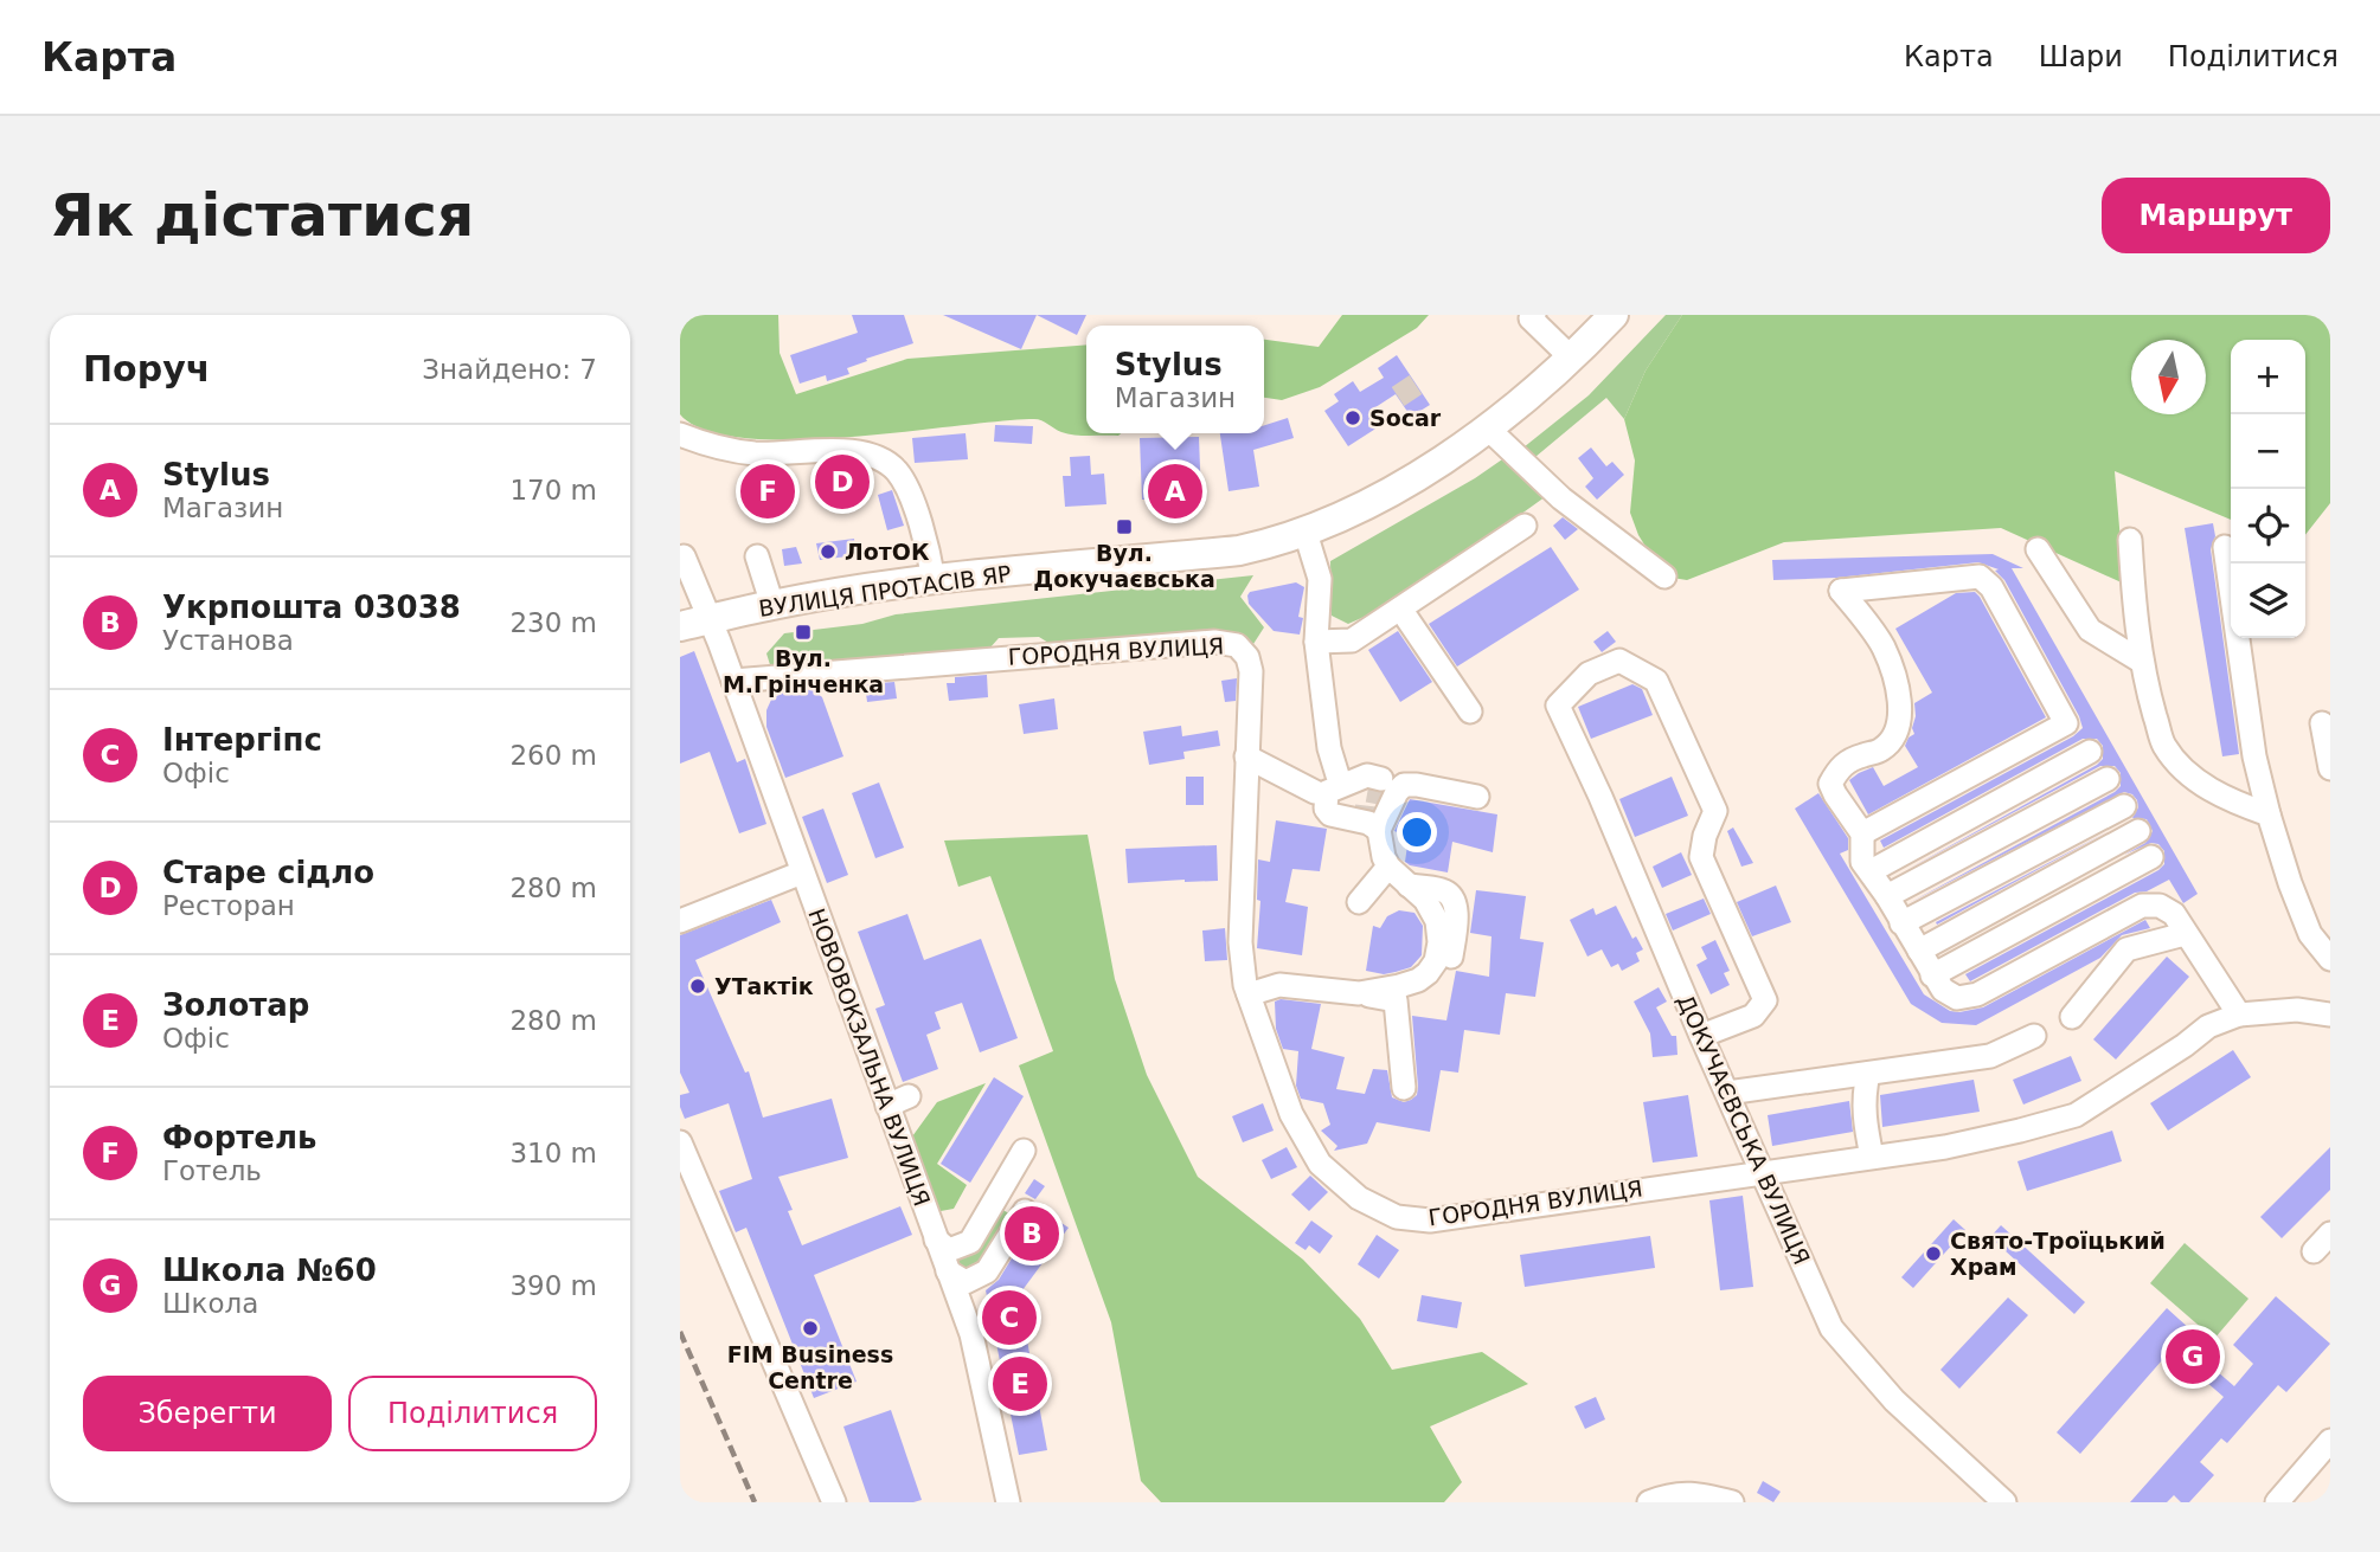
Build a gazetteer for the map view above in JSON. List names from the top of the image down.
{
  "streets": {
    "main road": ["ВУЛИЦЯ ПРОТАСІВ ЯР"],
    "street": ["ГОРОДНЯ ВУЛИЦЯ", "НОВОВОКЗАЛЬНА ВУЛИЦЯ", "ДОКУЧАЄВСЬКА ВУЛИЦЯ"]
  },
  "crossings": [
    ["ВУЛИЦЯ ПРОТАСІВ ЯР", "НОВОВОКЗАЛЬНА ВУЛИЦЯ"],
    ["ГОРОДНЯ ВУЛИЦЯ", "НОВОВОКЗАЛЬНА ВУЛИЦЯ"],
    ["ГОРОДНЯ ВУЛИЦЯ", "ДОКУЧАЄВСЬКА ВУЛИЦЯ"]
  ],
  "places": {
    "other": [
      "Socar",
      "ЛотОК",
      "УТактік",
      "Свято-Троїцький Храм",
      "FIM Business Centre"
    ],
    "transit": ["Вул. Докучаєвська", "Вул. М.Грінченка"]
  },
  "north": "bottom",
  "page": {
    "header": "Карта",
    "nav": ["Карта", "Шари", "Поділитися"],
    "buttons": [
      "Маршрут",
      ["Зберегти", "Поділитися"]
    ],
    "title": "Як дістатися",
    "heading": ["Поруч", "Знайдено: 7"],
    "popup": ["Stylus", "Магазин"],
    "map_buttons": ["+", "−"],
    "list": [
      {
        "mark": "A",
        "name": "Stylus",
        "note": "Магазин",
        "value": "170 m"
      },
      {
        "mark": "B",
        "name": "Укрпошта 03038",
        "note": "Установа",
        "value": "230 m"
      },
      {
        "mark": "C",
        "name": "Інтергіпс",
        "note": "Офіс",
        "value": "260 m"
      },
      {
        "mark": "D",
        "name": "Старе сідло",
        "note": "Ресторан",
        "value": "280 m"
      },
      {
        "mark": "E",
        "name": "Золотар",
        "note": "Офіс",
        "value": "280 m"
      },
      {
        "mark": "F",
        "name": "Фортель",
        "note": "Готель",
        "value": "310 m"
      },
      {
        "mark": "G",
        "name": "Школа №60",
        "note": "Школа",
        "value": "390 m"
      }
    ],
    "pins": [
      "D",
      "A",
      "F",
      "B",
      "C",
      "G",
      "E"
    ]
  }
}
